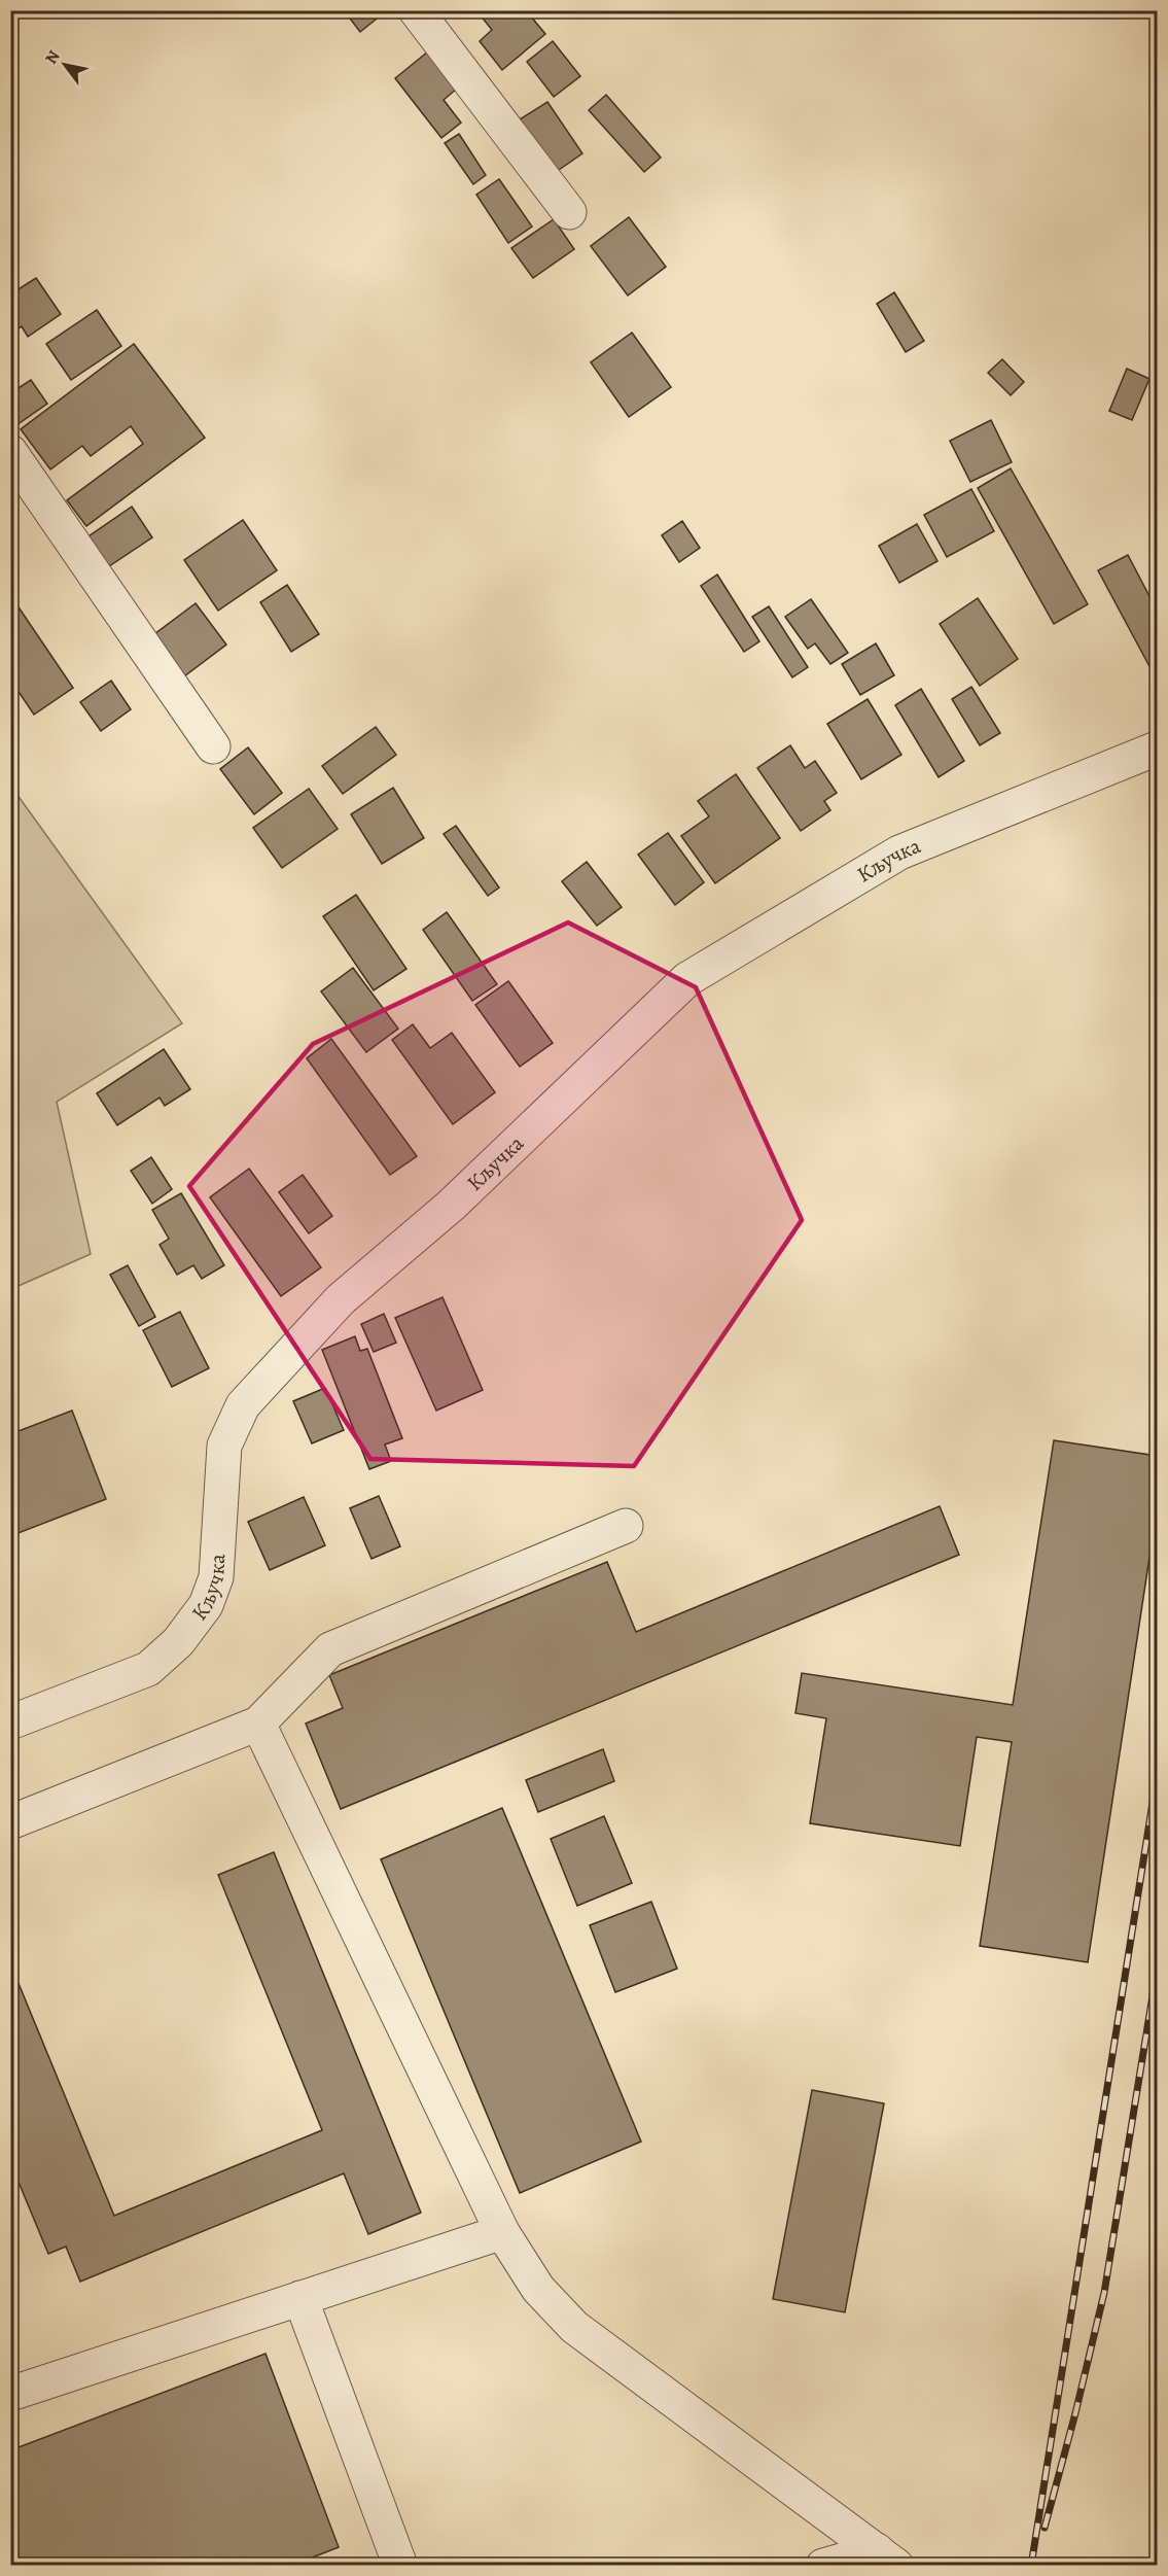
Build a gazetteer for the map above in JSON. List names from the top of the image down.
{
  "streets": {
    "street": ["Кључка"]
  },
  "north": "top left"
}
